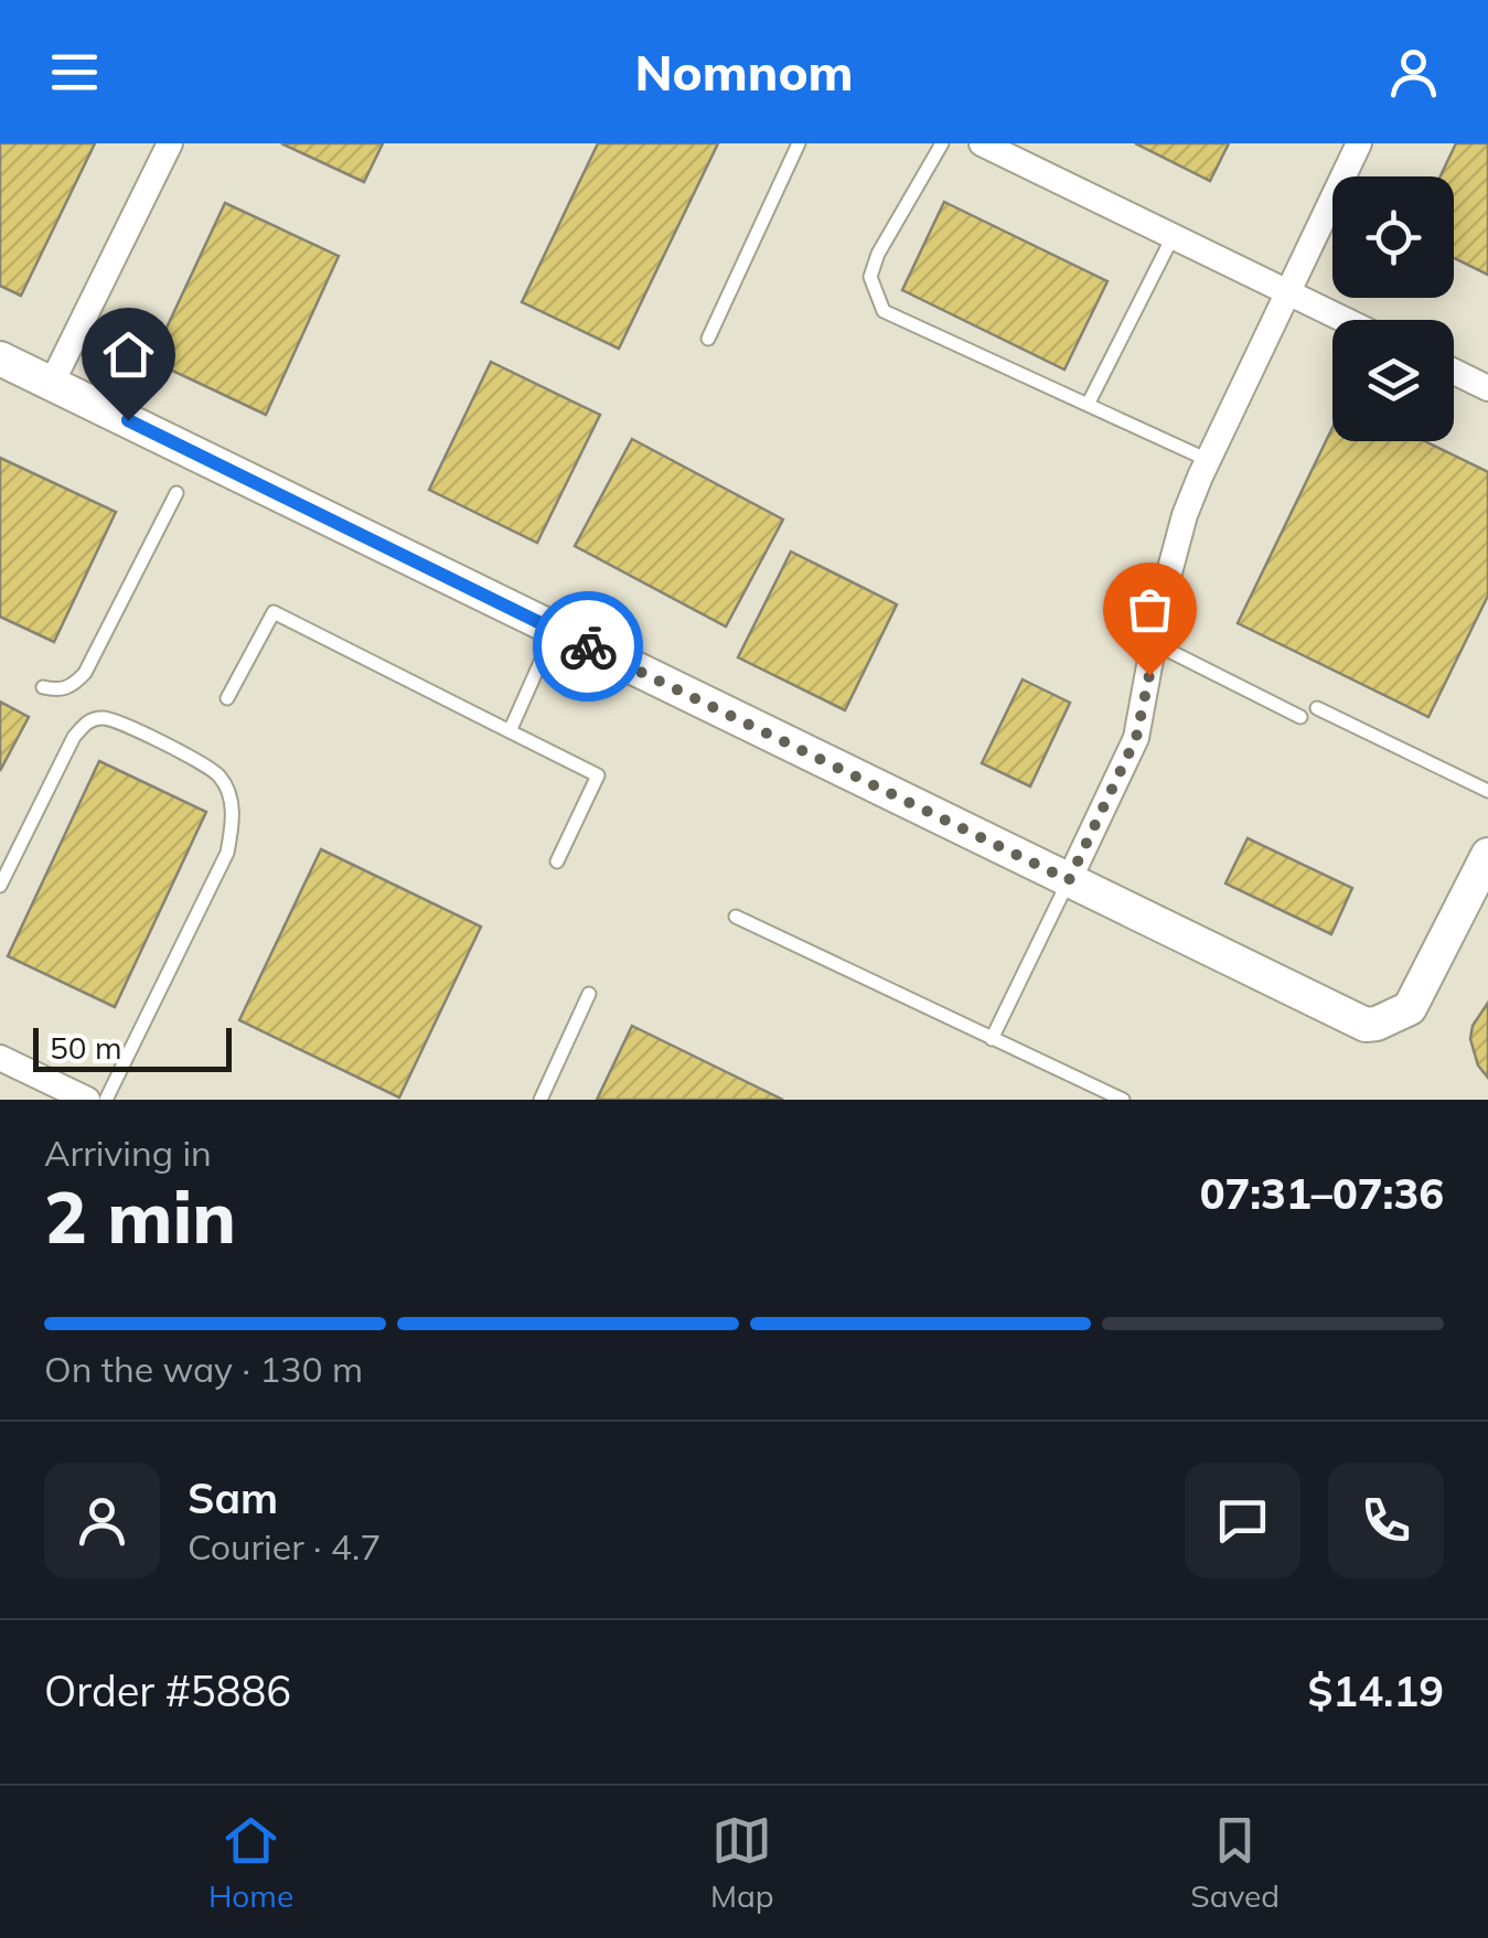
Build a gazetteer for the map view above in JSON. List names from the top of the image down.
{
  "scale_bar": "50 m",
  "page": {
    "header": "Nomnom",
    "scale": "50 m",
    "heading": ["2 min", "Arriving in", "07:31–07:36"],
    "panel": [
      "Sam",
      "Courier · 4.7",
      "Order #5886",
      "$14.19"
    ],
    "bar": "On the way · 130 m",
    "tabs": ["Home", "Map", "Saved"]
  }
}
